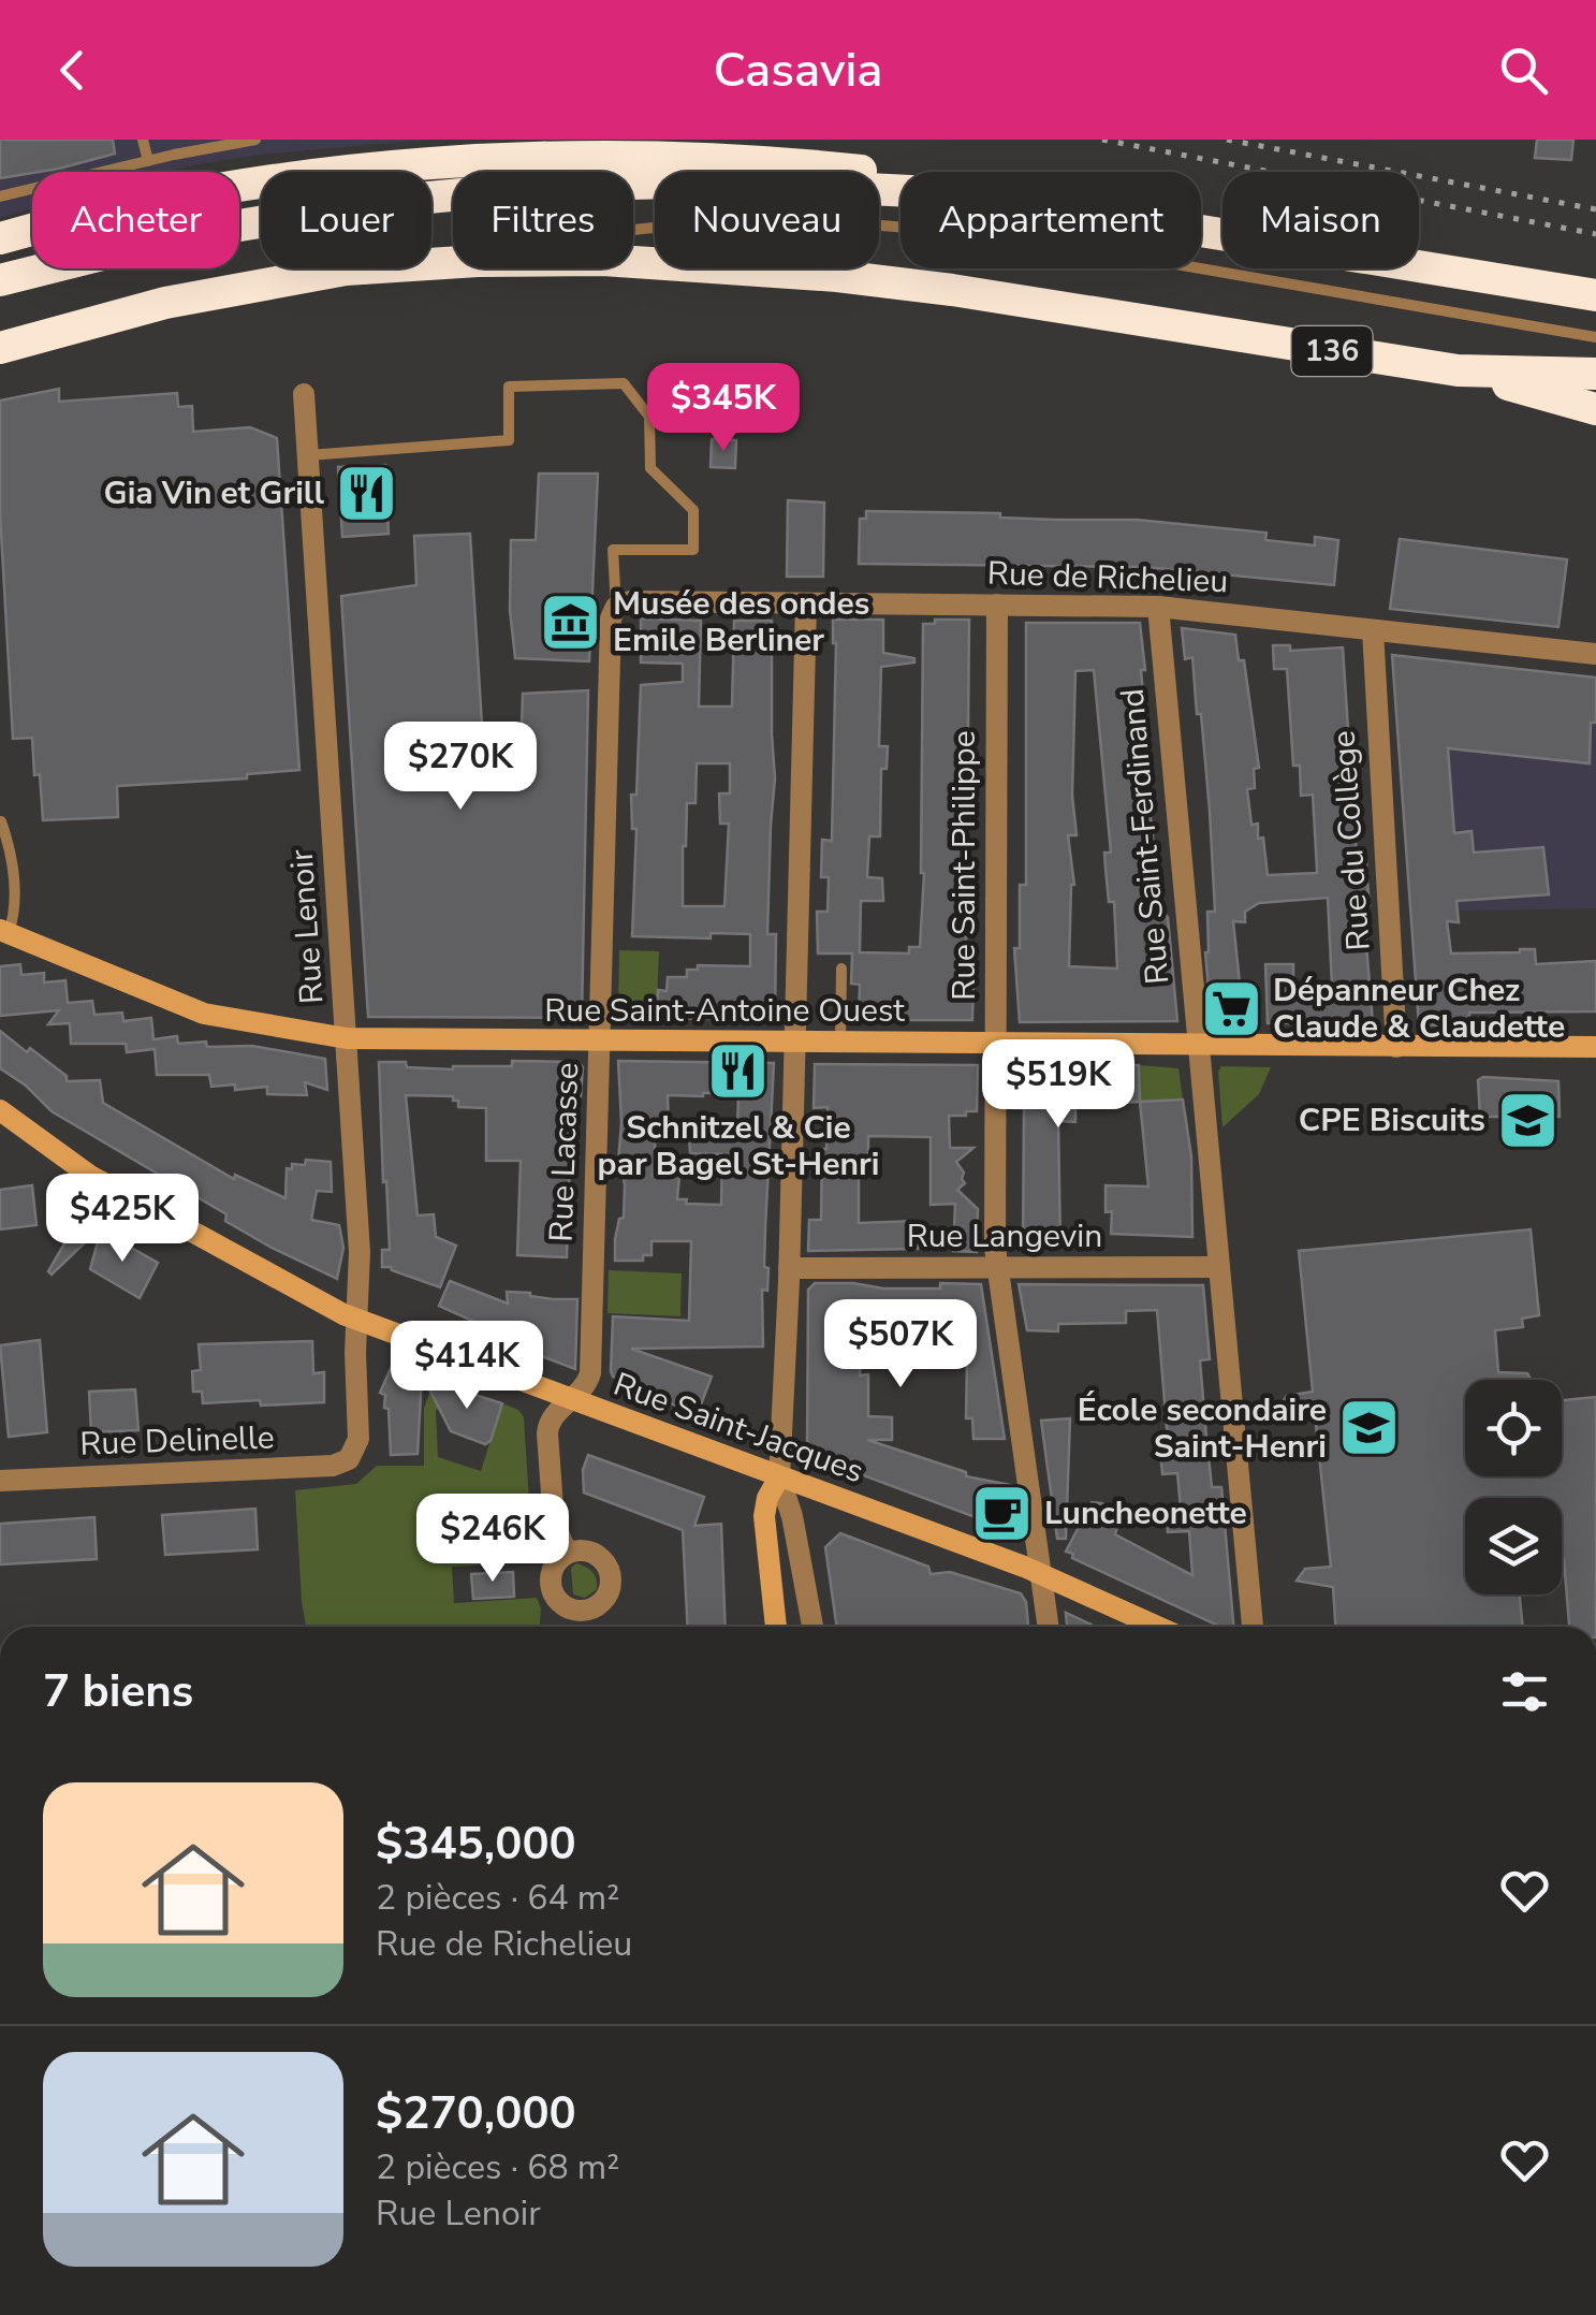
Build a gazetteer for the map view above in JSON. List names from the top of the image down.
{
  "streets": {
    "highway": ["136"],
    "main road": ["Rue Saint-Antoine Ouest", "Rue Saint-Jacques"],
    "street": [
      "Rue de Richelieu",
      "Rue Saint-Ferdinand",
      "Rue du Collège",
      "Rue Saint-Philippe",
      "Rue Lenoir",
      "Rue Lacasse",
      "Rue Langevin",
      "Rue Delinelle"
    ]
  },
  "crossings": [
    ["Rue de Richelieu", "Rue Saint-Ferdinand"],
    ["Rue de Richelieu", "Rue du Collège"],
    ["Rue de Richelieu", "Rue Saint-Philippe"],
    ["Rue de Richelieu", "Rue Lacasse"],
    ["Rue Saint-Ferdinand", "Rue Saint-Antoine Ouest"],
    ["Rue Saint-Ferdinand", "Rue Langevin"],
    ["Rue du Collège", "Rue Saint-Antoine Ouest"],
    ["Rue Saint-Philippe", "Rue Saint-Antoine Ouest"],
    ["Rue Saint-Philippe", "Rue Langevin"],
    ["Rue Saint-Philippe", "Rue Saint-Jacques"],
    ["Rue Lenoir", "Rue Saint-Antoine Ouest"],
    ["Rue Lenoir", "Rue Saint-Jacques"],
    ["Rue Lenoir", "Rue Delinelle"],
    ["Rue Saint-Antoine Ouest", "Rue Lacasse"],
    ["Rue Lacasse", "Rue Saint-Jacques"]
  ],
  "places": {
    "restaurant": ["Gia Vin et Grill", "Schnitzel & Cie par Bagel St-Henri"],
    "museum": ["Musée des ondes Emile Berliner"],
    "supermarket": ["Dépanneur Chez Claude & Claudette"],
    "school or university": ["CPE Biscuits", "École secondaire Saint-Henri"],
    "cafe": ["Luncheonette"]
  },
  "page": {
    "header": "Casavia",
    "chip": [
      "Acheter",
      "Louer",
      "Filtres",
      "Nouveau",
      "Appartement",
      "Maison"
    ],
    "price": [
      "$345K",
      "$270K",
      "$519K",
      "$425K",
      "$507K",
      "$414K",
      "$246K"
    ],
    "heading": "7 biens",
    "list": [
      {
        "name": "$345,000",
        "note": "2 pièces · 64 m² · Rue de Richelieu"
      },
      {
        "name": "$270,000",
        "note": "2 pièces · 68 m² · Rue Lenoir"
      }
    ]
  }
}
